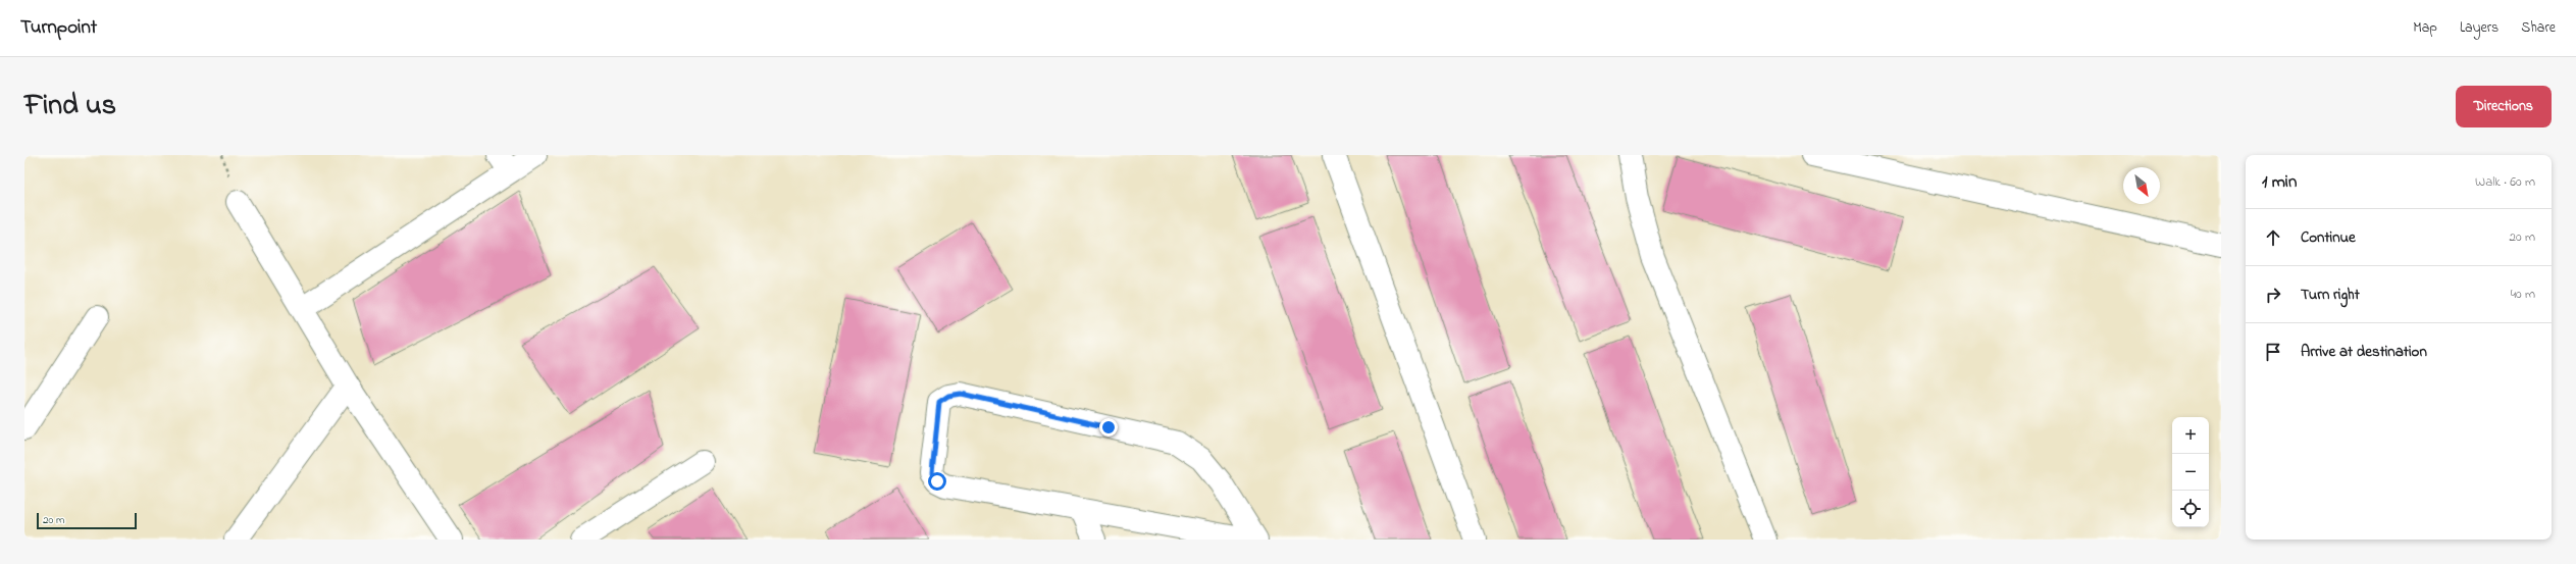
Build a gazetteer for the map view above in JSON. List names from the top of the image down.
{
  "scale_bar": "20 m",
  "north": "bottom right",
  "page": {
    "header": "Turnpoint",
    "nav": ["Map", "Layers", "Share"],
    "title": "Find us",
    "buttons": "Directions",
    "heading": ["1 min", "Walk · 60 m"],
    "list": [
      ["Continue", "20 m"],
      ["Turn right", "40 m"],
      "Arrive at destination"
    ],
    "map_buttons": ["+", "−"],
    "scale": "20 m"
  }
}
